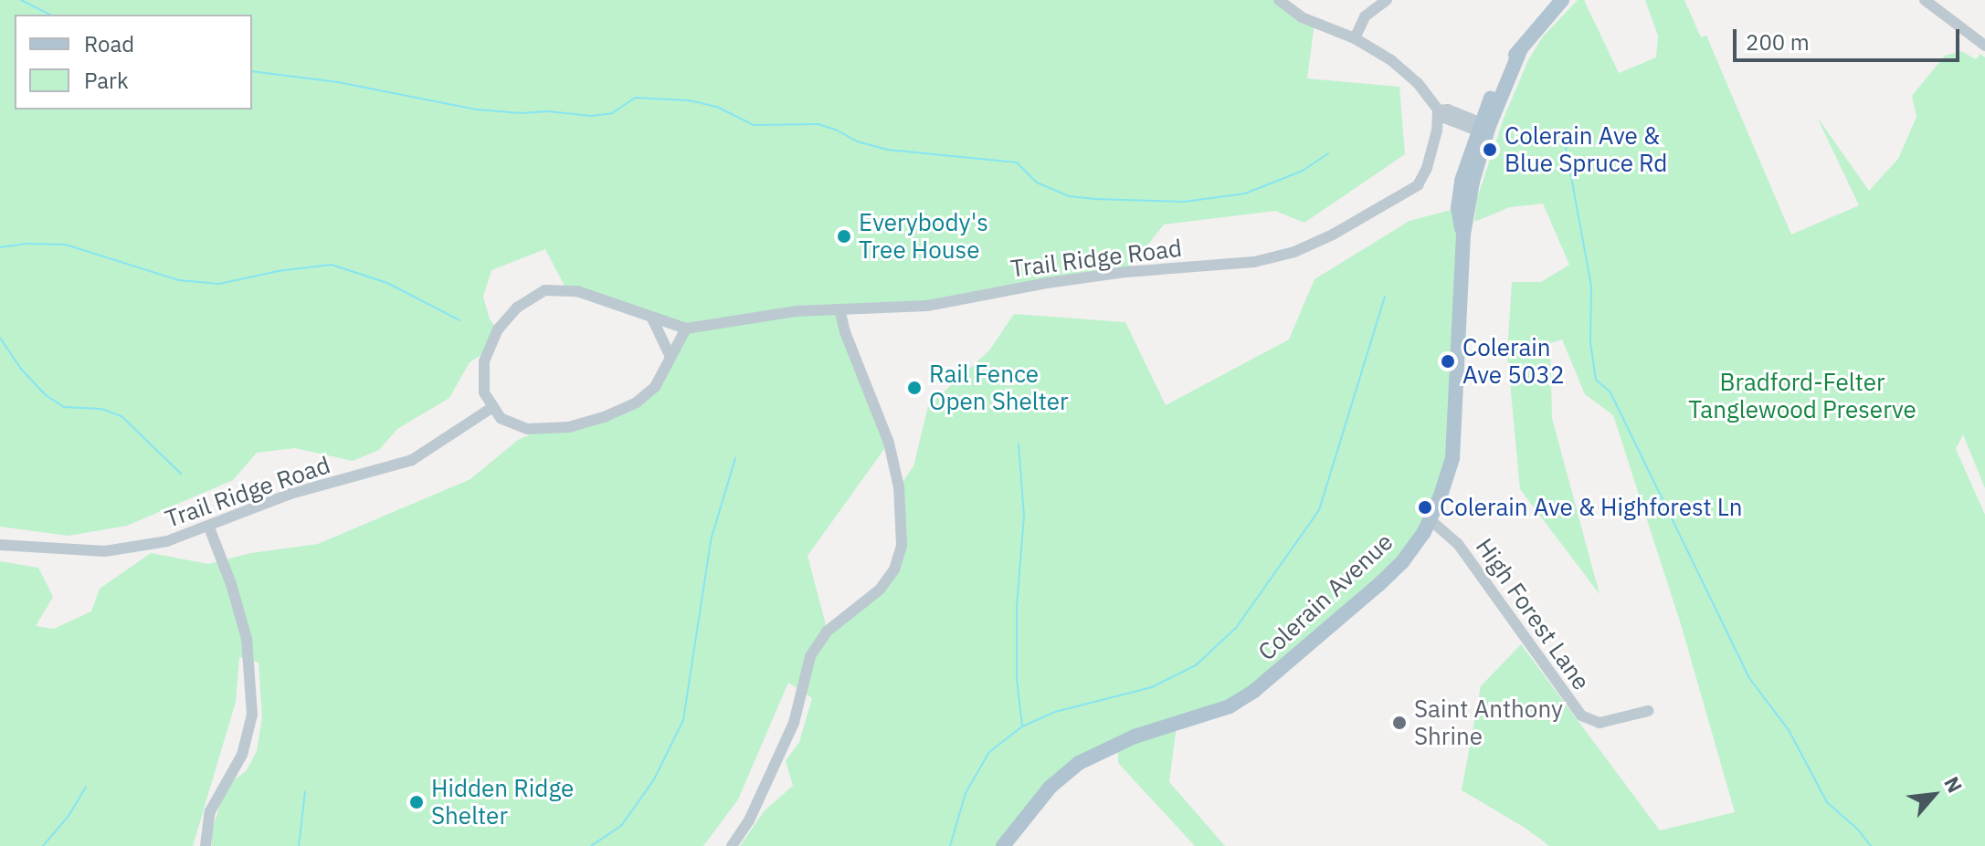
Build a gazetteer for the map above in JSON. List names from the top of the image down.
{
  "streets": {
    "main road": ["Colerain Avenue"],
    "street": ["Trail Ridge Road", "High Forest Lane"]
  },
  "crossings": [
    ["Colerain Avenue", "High Forest Lane"]
  ],
  "parks": ["Bradford-Felter Tanglewood Preserve"],
  "places": [
    "Colerain Ave & Blue Spruce Rd",
    "Everybody's Tree House",
    "Colerain Ave 5032",
    "Rail Fence Open Shelter",
    "Colerain Ave & Highforest Ln",
    "Saint Anthony Shrine",
    "Hidden Ridge Shelter"
  ],
  "legend": ["Road", "Park"],
  "scale_bar": "200 m",
  "north": "top right"
}
